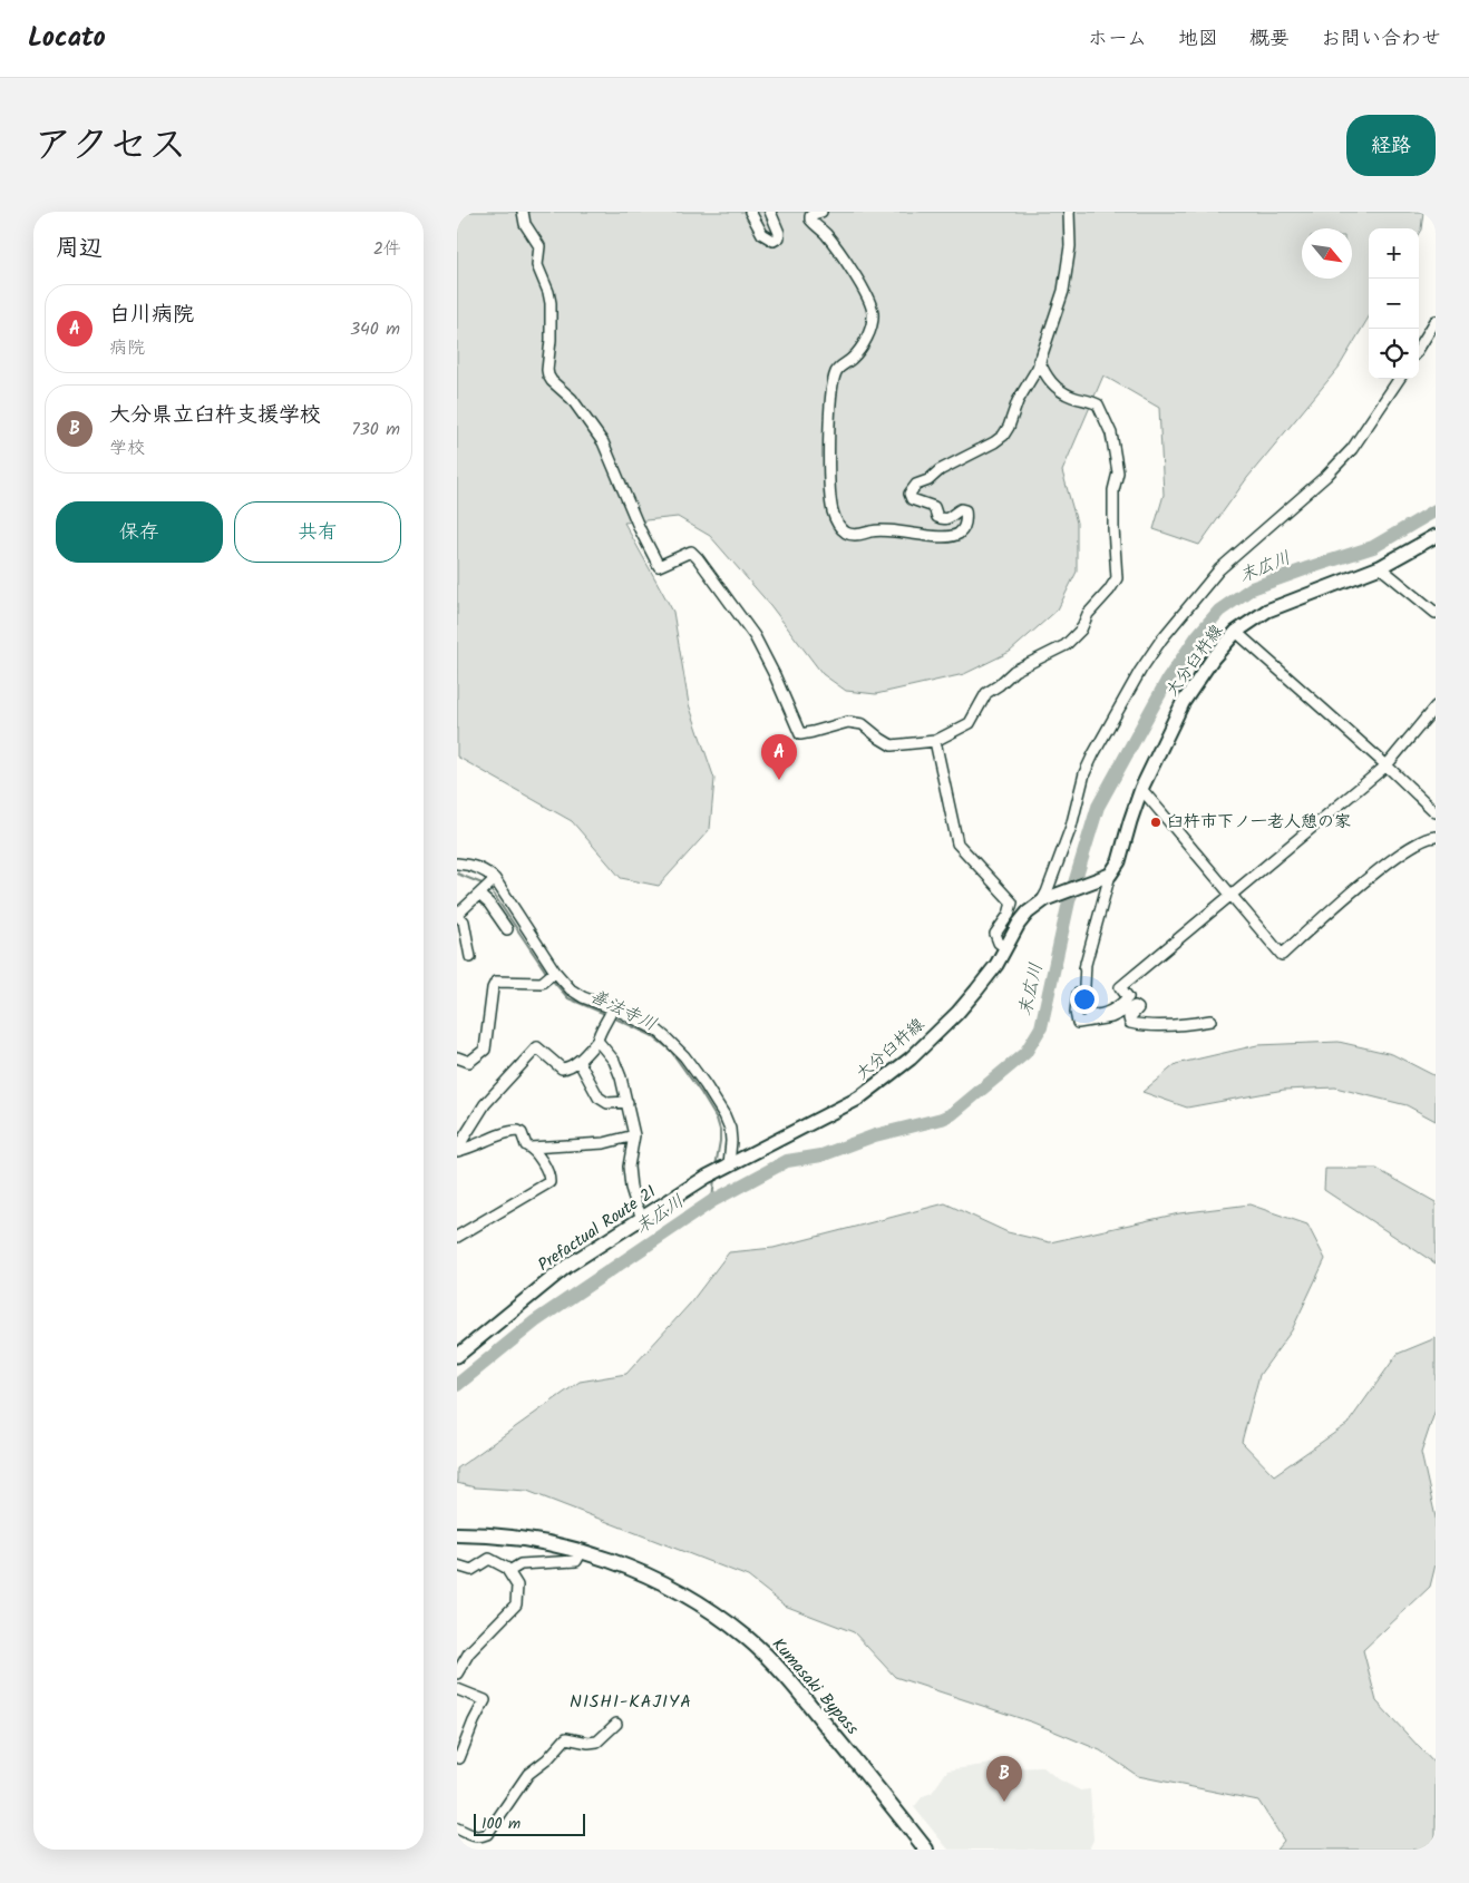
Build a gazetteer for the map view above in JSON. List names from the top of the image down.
{
  "streets": {
    "highway": ["Kumasaki Bypass"],
    "main road": ["大分臼杵線", "Prefactual Route 21"]
  },
  "crossings": [
    ["大分臼杵線", "Prefactual Route 21"]
  ],
  "districts": ["NISHI-KAJIYA"],
  "water": ["末広川", "善法寺川"],
  "places": ["臼杵市下ノ一老人憩の家"],
  "scale_bar": "100 m",
  "north": "bottom right",
  "page": {
    "header": "Locato",
    "nav": [
      "ホーム",
      "地図",
      "概要",
      "お問い合わせ"
    ],
    "title": "アクセス",
    "buttons": [
      "経路",
      ["保存", "共有"]
    ],
    "heading": ["周辺", "2件"],
    "map_buttons": ["+", "−"],
    "list": [
      {
        "mark": "A",
        "name": "白川病院",
        "note": "病院",
        "value": "340 m"
      },
      {
        "mark": "B",
        "name": "大分県立臼杵支援学校",
        "note": "学校",
        "value": "730 m"
      }
    ],
    "pins": ["A", "B"],
    "scale": "100 m"
  }
}
